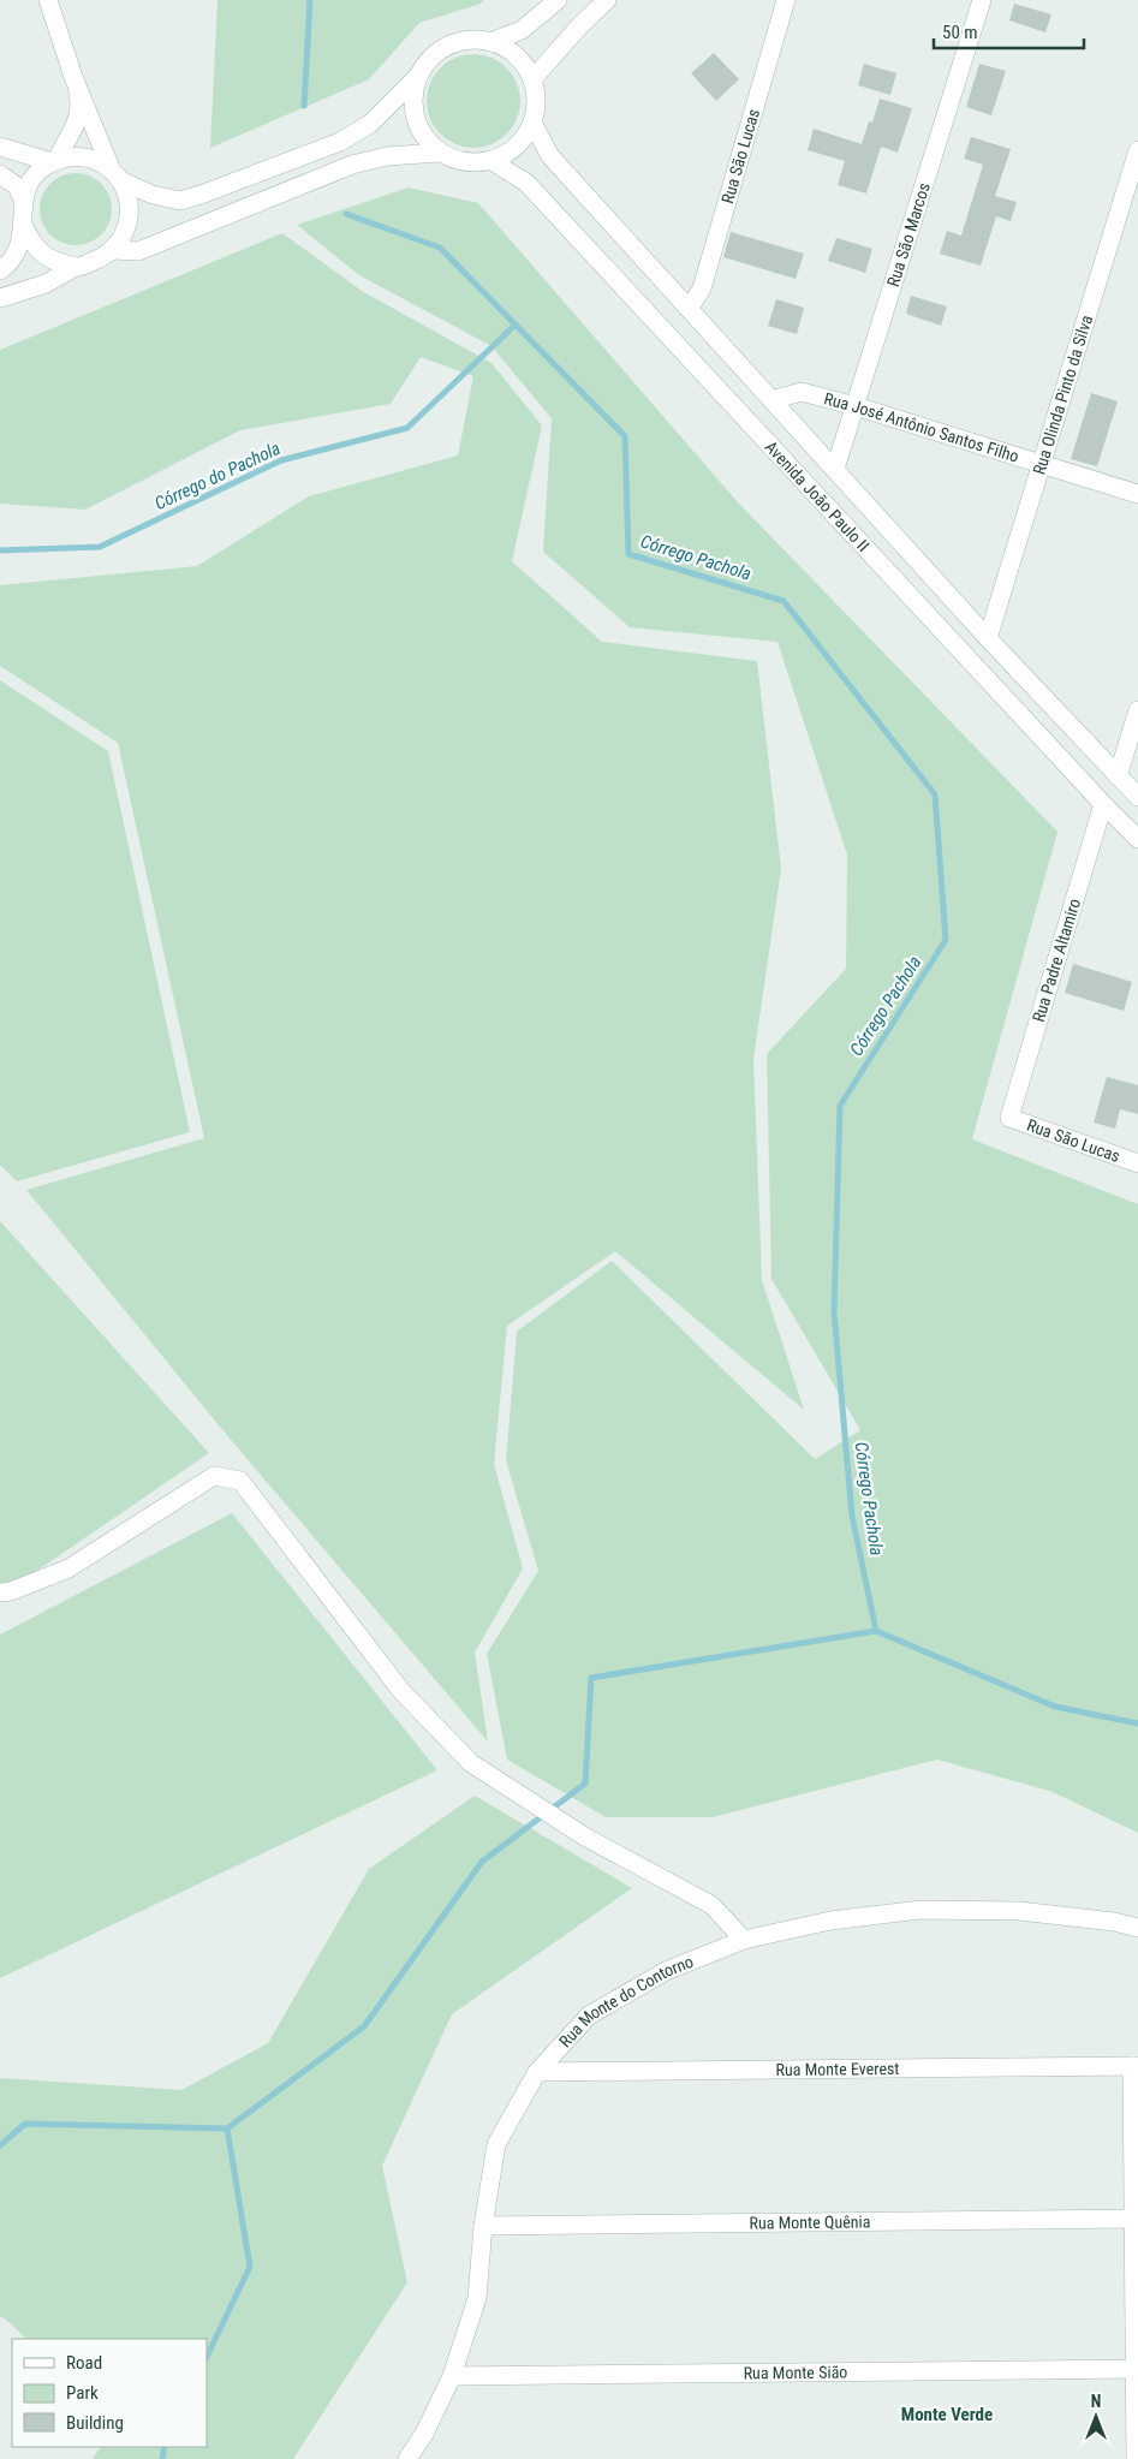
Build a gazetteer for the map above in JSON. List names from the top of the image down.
{
  "streets": {
    "street": [
      "Rua São Lucas",
      "Rua São Marcos",
      "Rua Olinda Pinto da Silva",
      "Rua José Antônio Santos Filho",
      "Avenida João Paulo II",
      "Rua Padre Altamiro",
      "Rua Monte do Contorno",
      "Rua Monte Everest",
      "Rua Monte Quênia",
      "Rua Monte Sião"
    ]
  },
  "crossings": [
    ["Rua São Lucas", "Avenida João Paulo II"],
    ["Rua São Lucas", "Rua Padre Altamiro"],
    ["Rua São Marcos", "Rua José Antônio Santos Filho"],
    ["Rua São Marcos", "Avenida João Paulo II"],
    ["Rua Olinda Pinto da Silva", "Rua José Antônio Santos Filho"],
    ["Rua Olinda Pinto da Silva", "Avenida João Paulo II"],
    ["Rua José Antônio Santos Filho", "Avenida João Paulo II"],
    ["Avenida João Paulo II", "Rua Padre Altamiro"],
    ["Rua Monte do Contorno", "Rua Monte Everest"],
    ["Rua Monte do Contorno", "Rua Monte Quênia"],
    ["Rua Monte do Contorno", "Rua Monte Sião"]
  ],
  "districts": ["Monte Verde"],
  "water": ["Córrego do Pachola", "Córrego Pachola"],
  "legend": ["Road", "Park", "Building"],
  "scale_bar": "50 m",
  "north": "top"
}
